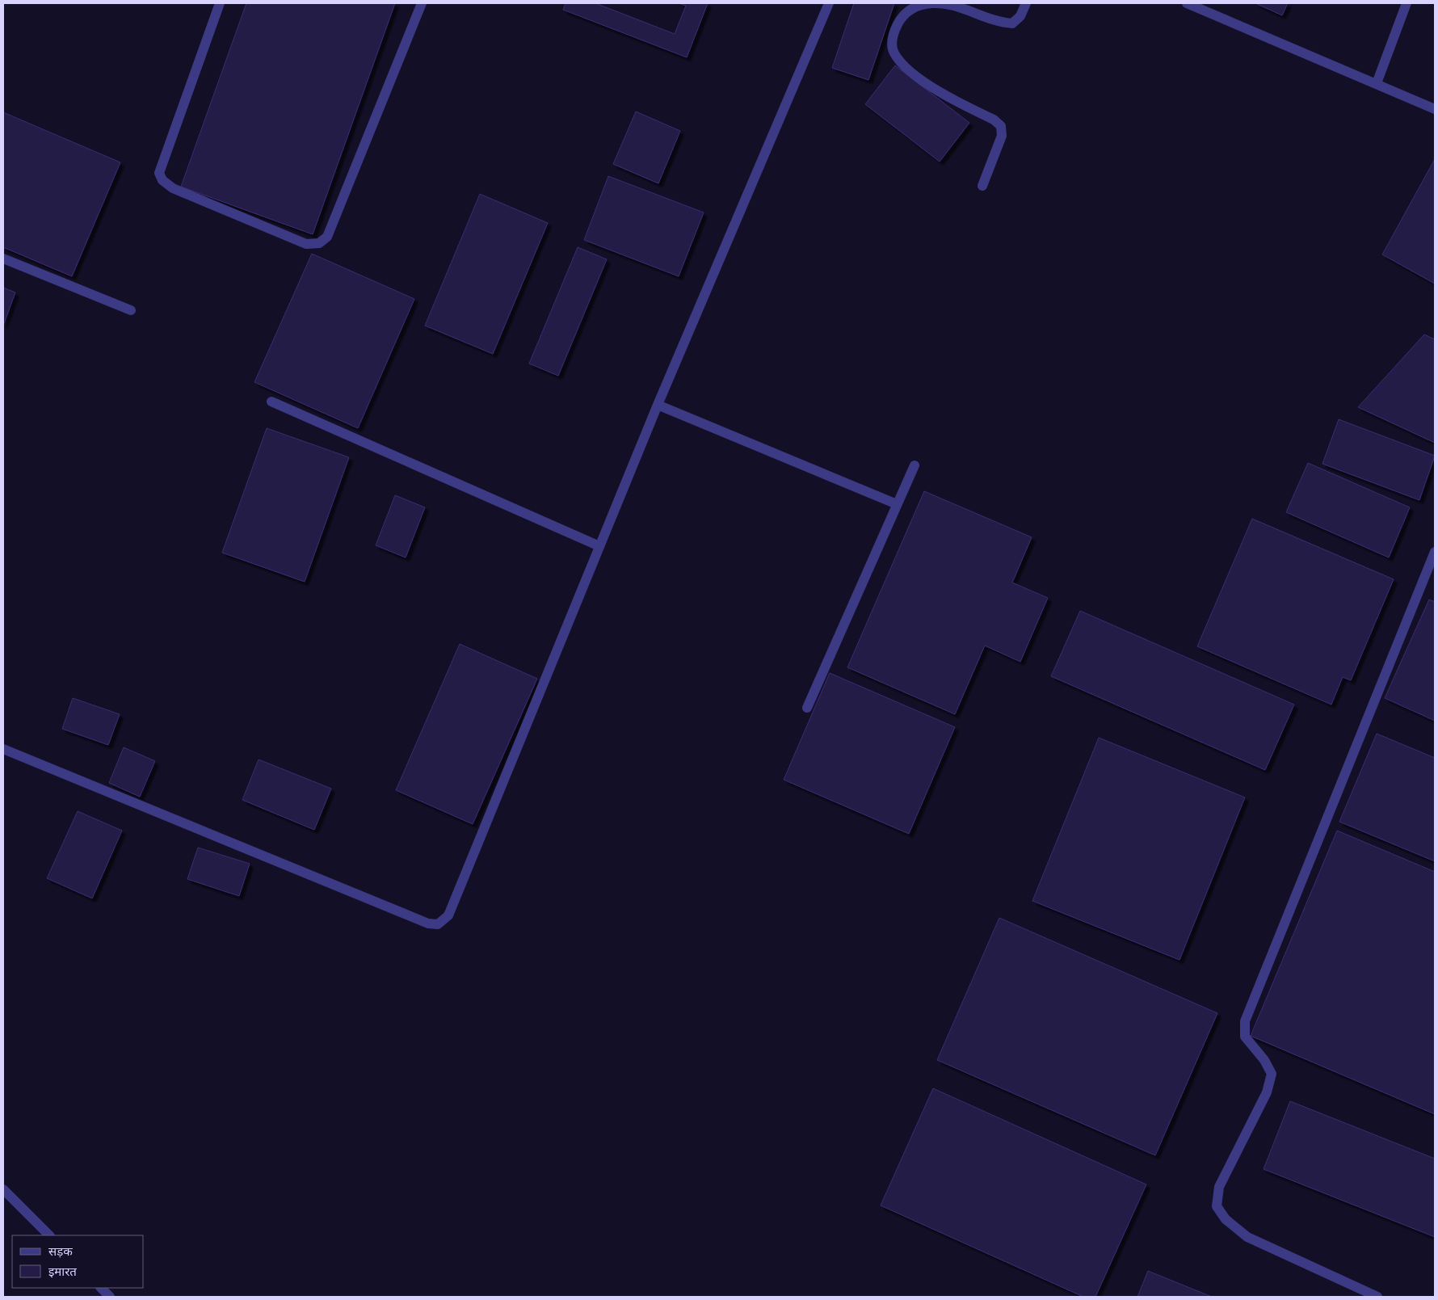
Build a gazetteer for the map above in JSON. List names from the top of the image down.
{
  "legend": ["सड़क", "इमारत"]
}
